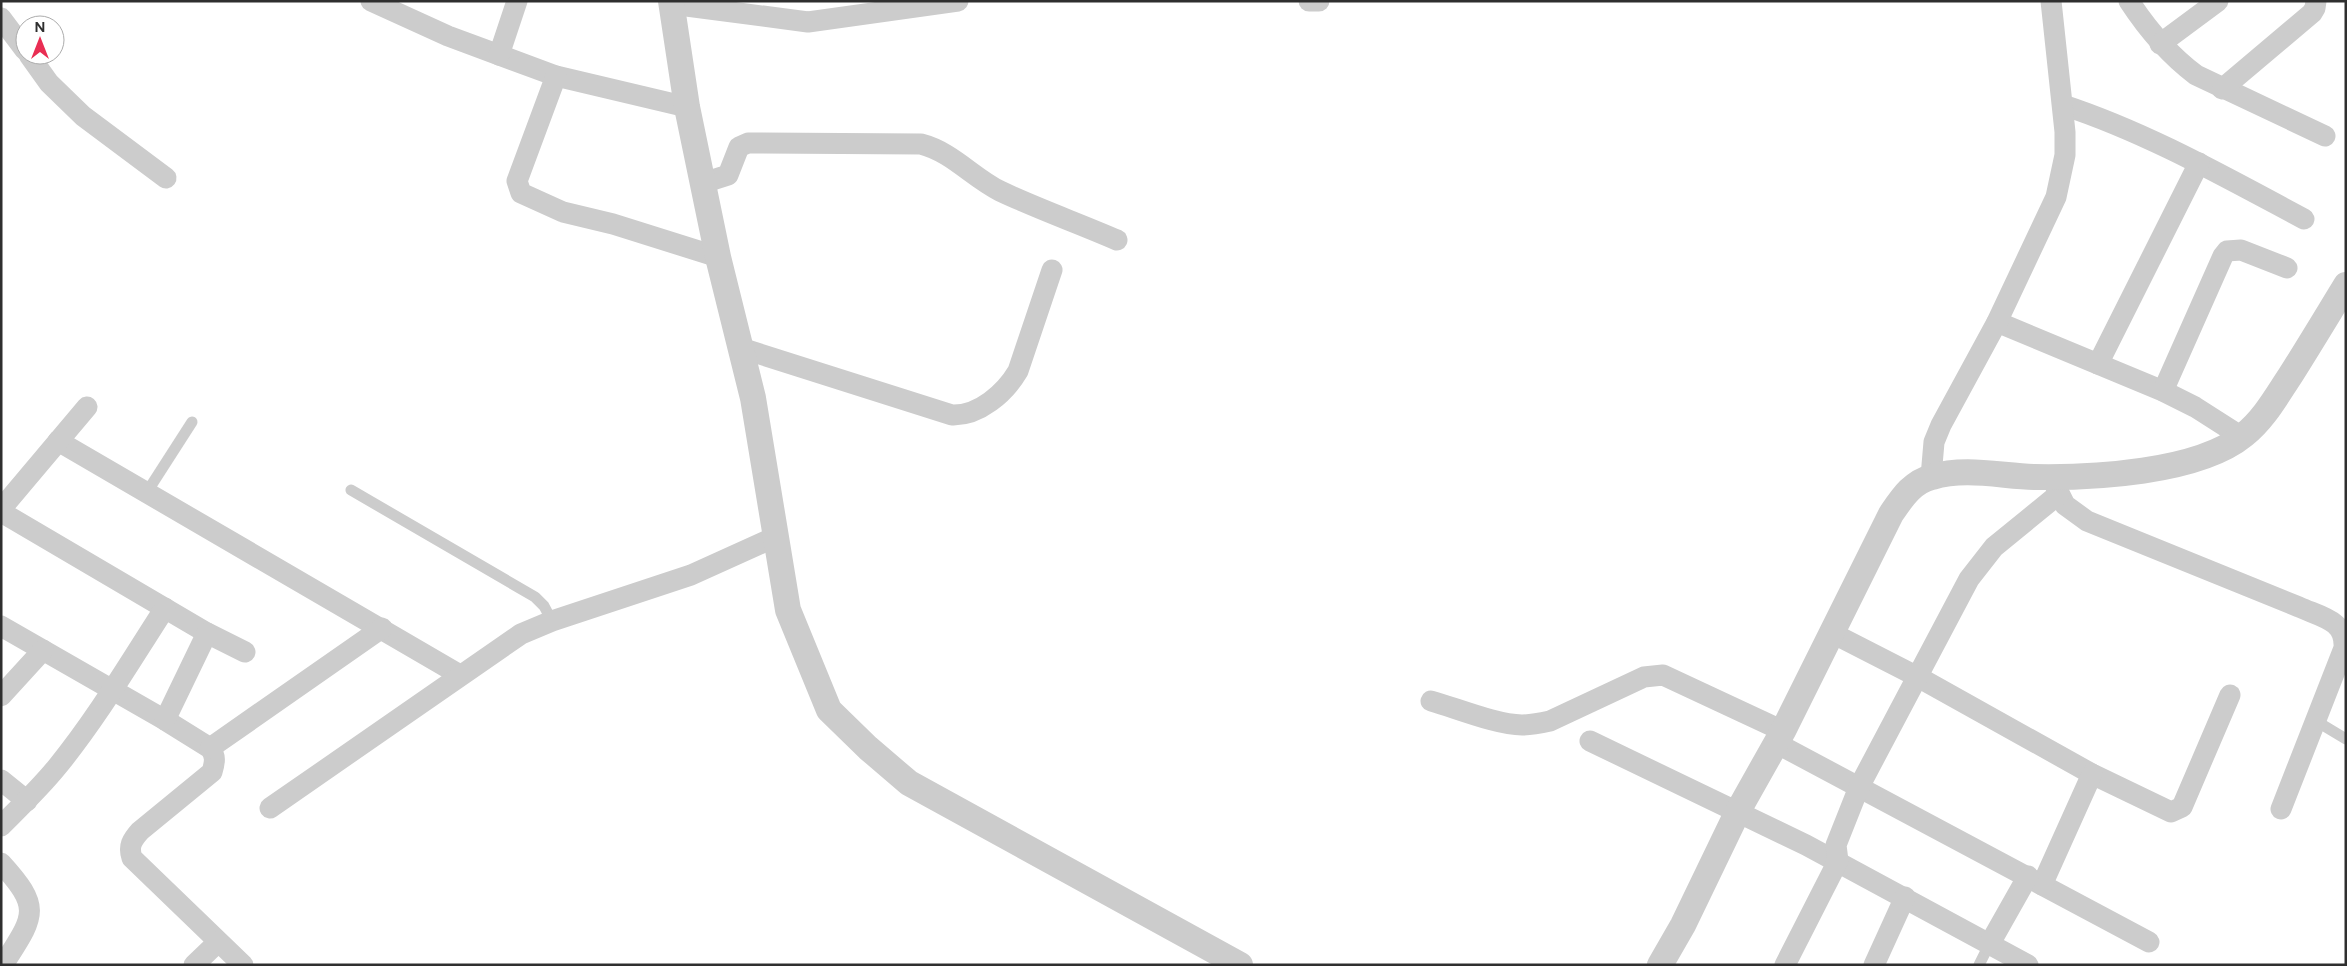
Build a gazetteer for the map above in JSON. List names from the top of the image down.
{
  "north": "top"
}
